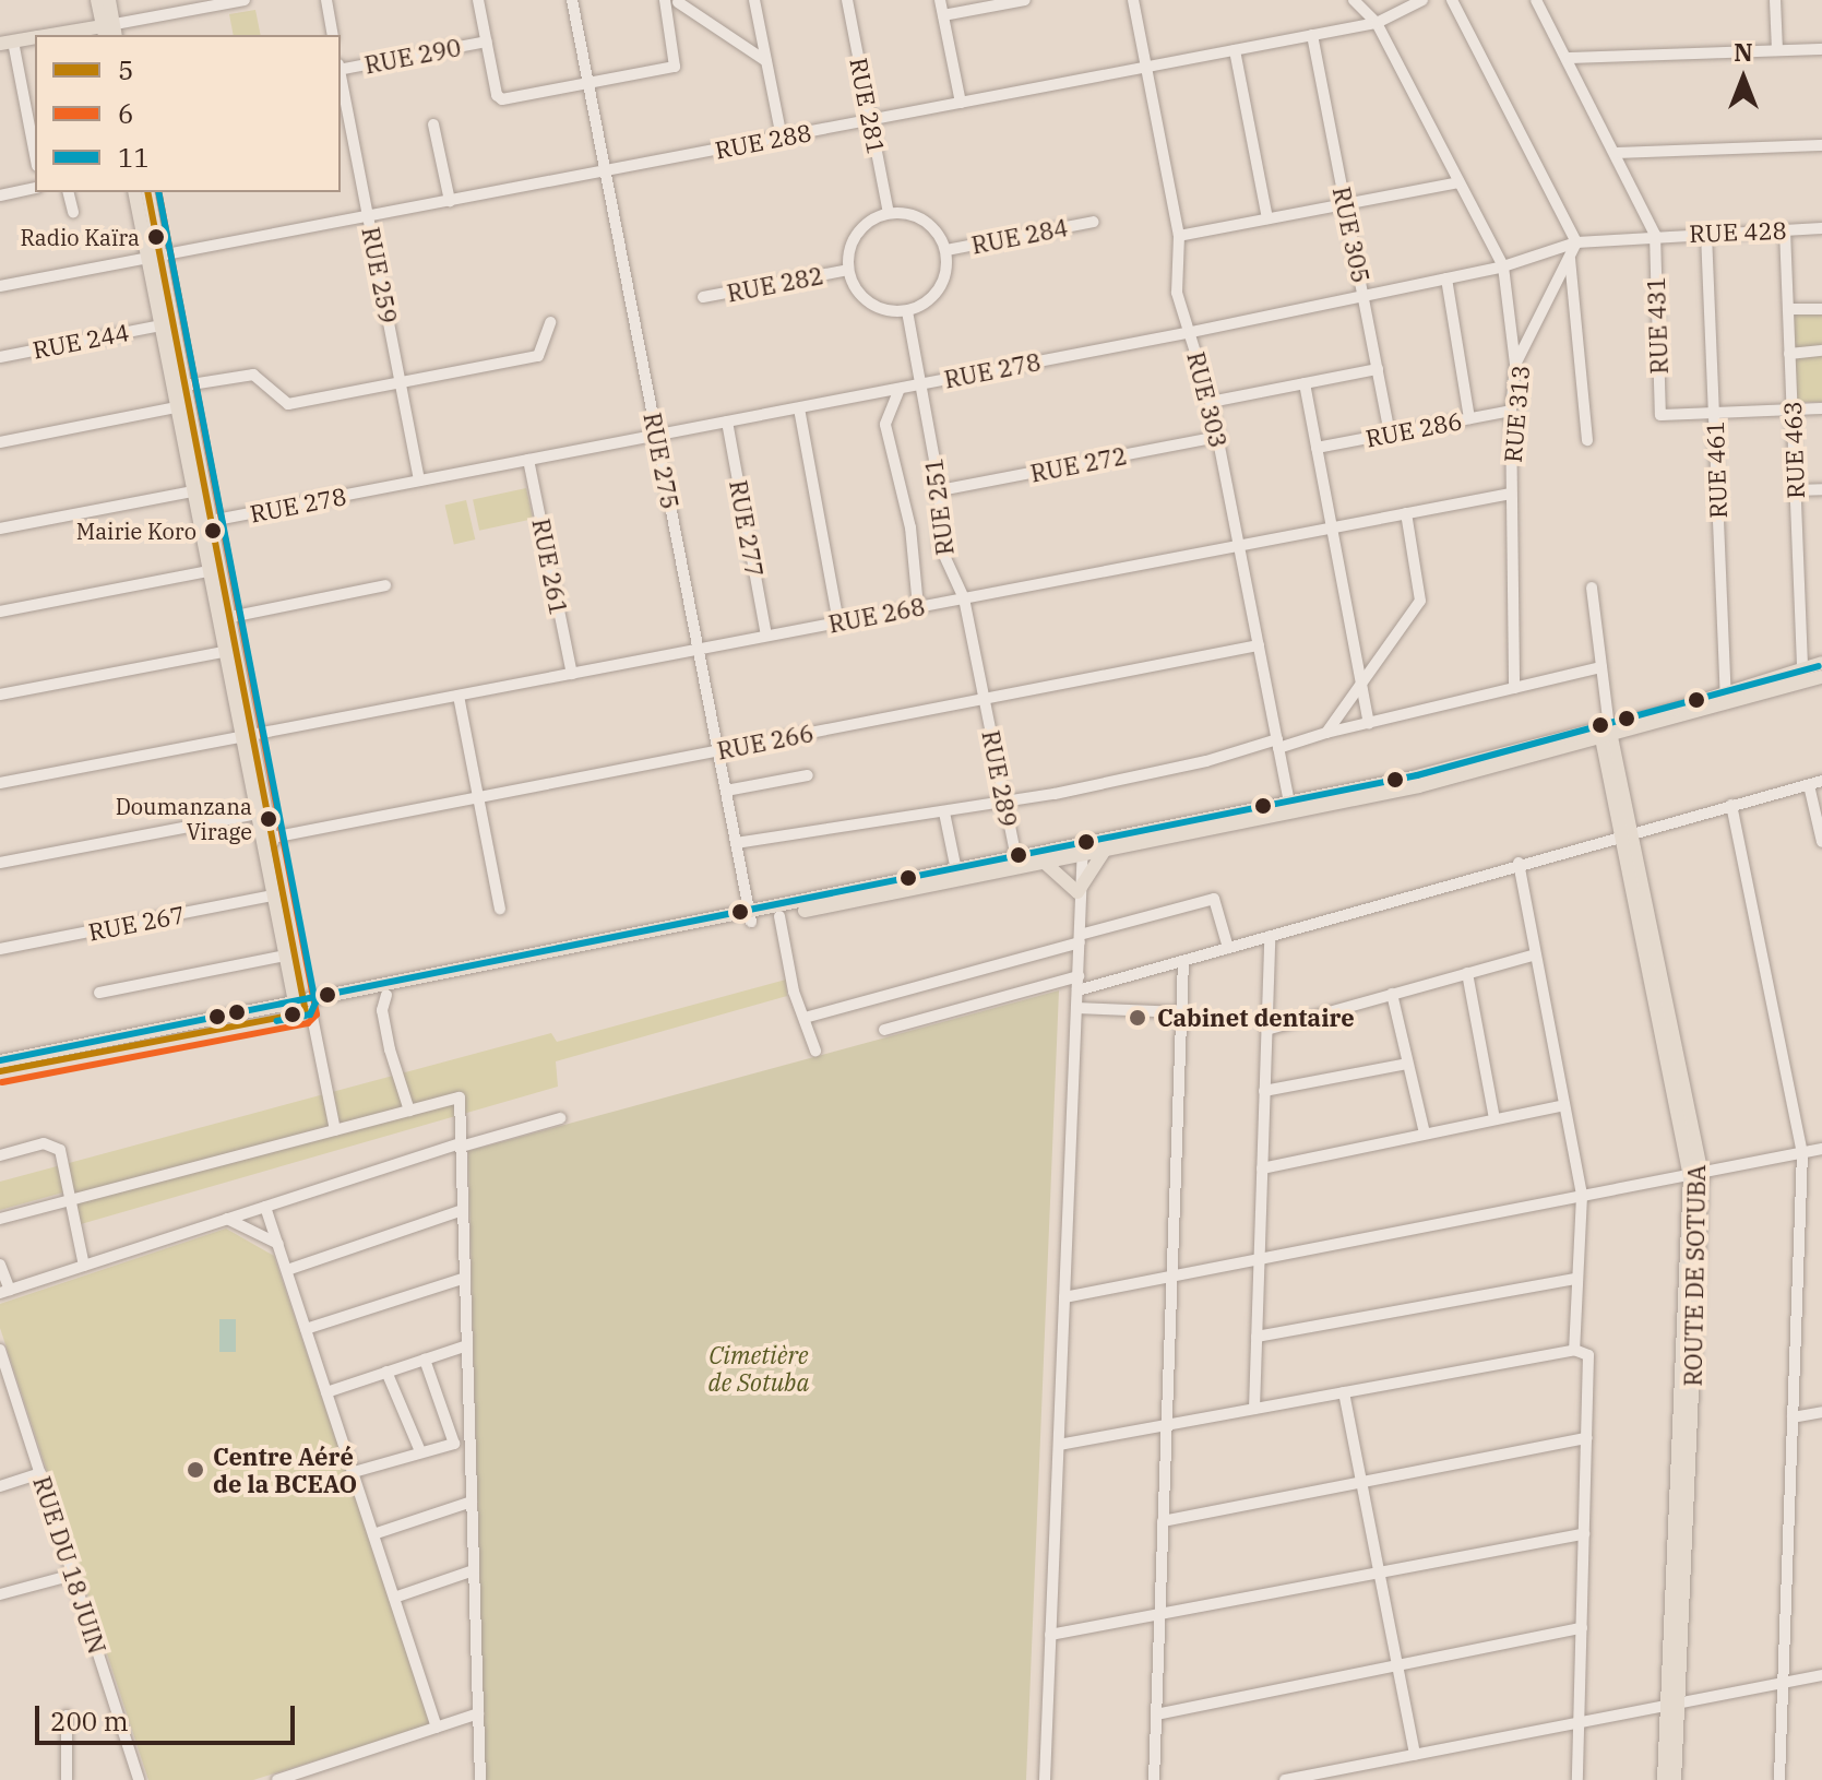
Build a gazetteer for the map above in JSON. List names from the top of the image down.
{
  "streets": {
    "main road": ["ROUTE DE SOTUBA"],
    "street": [
      "RUE 290",
      "RUE 281",
      "RUE 288",
      "RUE 428",
      "RUE 305",
      "RUE 284",
      "RUE 259",
      "RUE 282",
      "RUE 431",
      "RUE 244",
      "RUE 278",
      "RUE 303",
      "RUE 313",
      "RUE 286",
      "RUE 463",
      "RUE 275",
      "RUE 272",
      "RUE 461",
      "RUE 251",
      "RUE 277",
      "RUE 261",
      "RUE 268",
      "RUE 266",
      "RUE 289",
      "RUE 267",
      "RUE DU 18 JUIN"
    ]
  },
  "crossings": [
    ["RUE 281", "RUE 288"],
    ["RUE 281", "RUE 284"],
    ["RUE 281", "RUE 282"],
    ["RUE 281", "RUE 251"],
    ["RUE 288", "RUE 305"],
    ["RUE 288", "RUE 259"],
    ["RUE 288", "RUE 303"],
    ["RUE 288", "RUE 275"],
    ["RUE 428", "RUE 431"],
    ["RUE 428", "RUE 278"],
    ["RUE 428", "RUE 313"],
    ["RUE 428", "RUE 463"],
    ["RUE 428", "RUE 461"],
    ["RUE 305", "RUE 278"],
    ["RUE 305", "RUE 286"],
    ["RUE 284", "RUE 282"],
    ["RUE 284", "RUE 251"],
    ["RUE 259", "RUE 278"],
    ["RUE 282", "RUE 251"],
    ["RUE 431", "RUE 461"],
    ["RUE 278", "RUE 303"],
    ["RUE 278", "RUE 313"],
    ["RUE 278", "RUE 275"],
    ["RUE 278", "RUE 251"],
    ["RUE 278", "RUE 277"],
    ["RUE 278", "RUE 261"],
    ["RUE 303", "RUE 272"],
    ["RUE 303", "RUE 268"],
    ["RUE 303", "RUE 266"],
    ["RUE 313", "RUE 286"],
    ["RUE 313", "RUE 268"],
    ["RUE 275", "RUE 268"],
    ["RUE 275", "RUE 266"],
    ["RUE 272", "RUE 251"],
    ["RUE 251", "RUE 268"],
    ["RUE 251", "RUE 266"],
    ["RUE 251", "RUE 289"],
    ["RUE 277", "RUE 268"],
    ["RUE 261", "RUE 268"],
    ["RUE 266", "RUE 289"]
  ],
  "parks": ["Cimetière de Sotuba"],
  "places": [
    "Radio Kaïra",
    "Mairie Koro",
    "Doumanzana Virage",
    "Cabinet dentaire",
    "Centre Aéré de la BCEAO"
  ],
  "lines": ["transit line 5", "transit line 6", "transit line 11"],
  "legend": ["5", "6", "11"],
  "scale_bar": "200 m",
  "north": "top"
}
